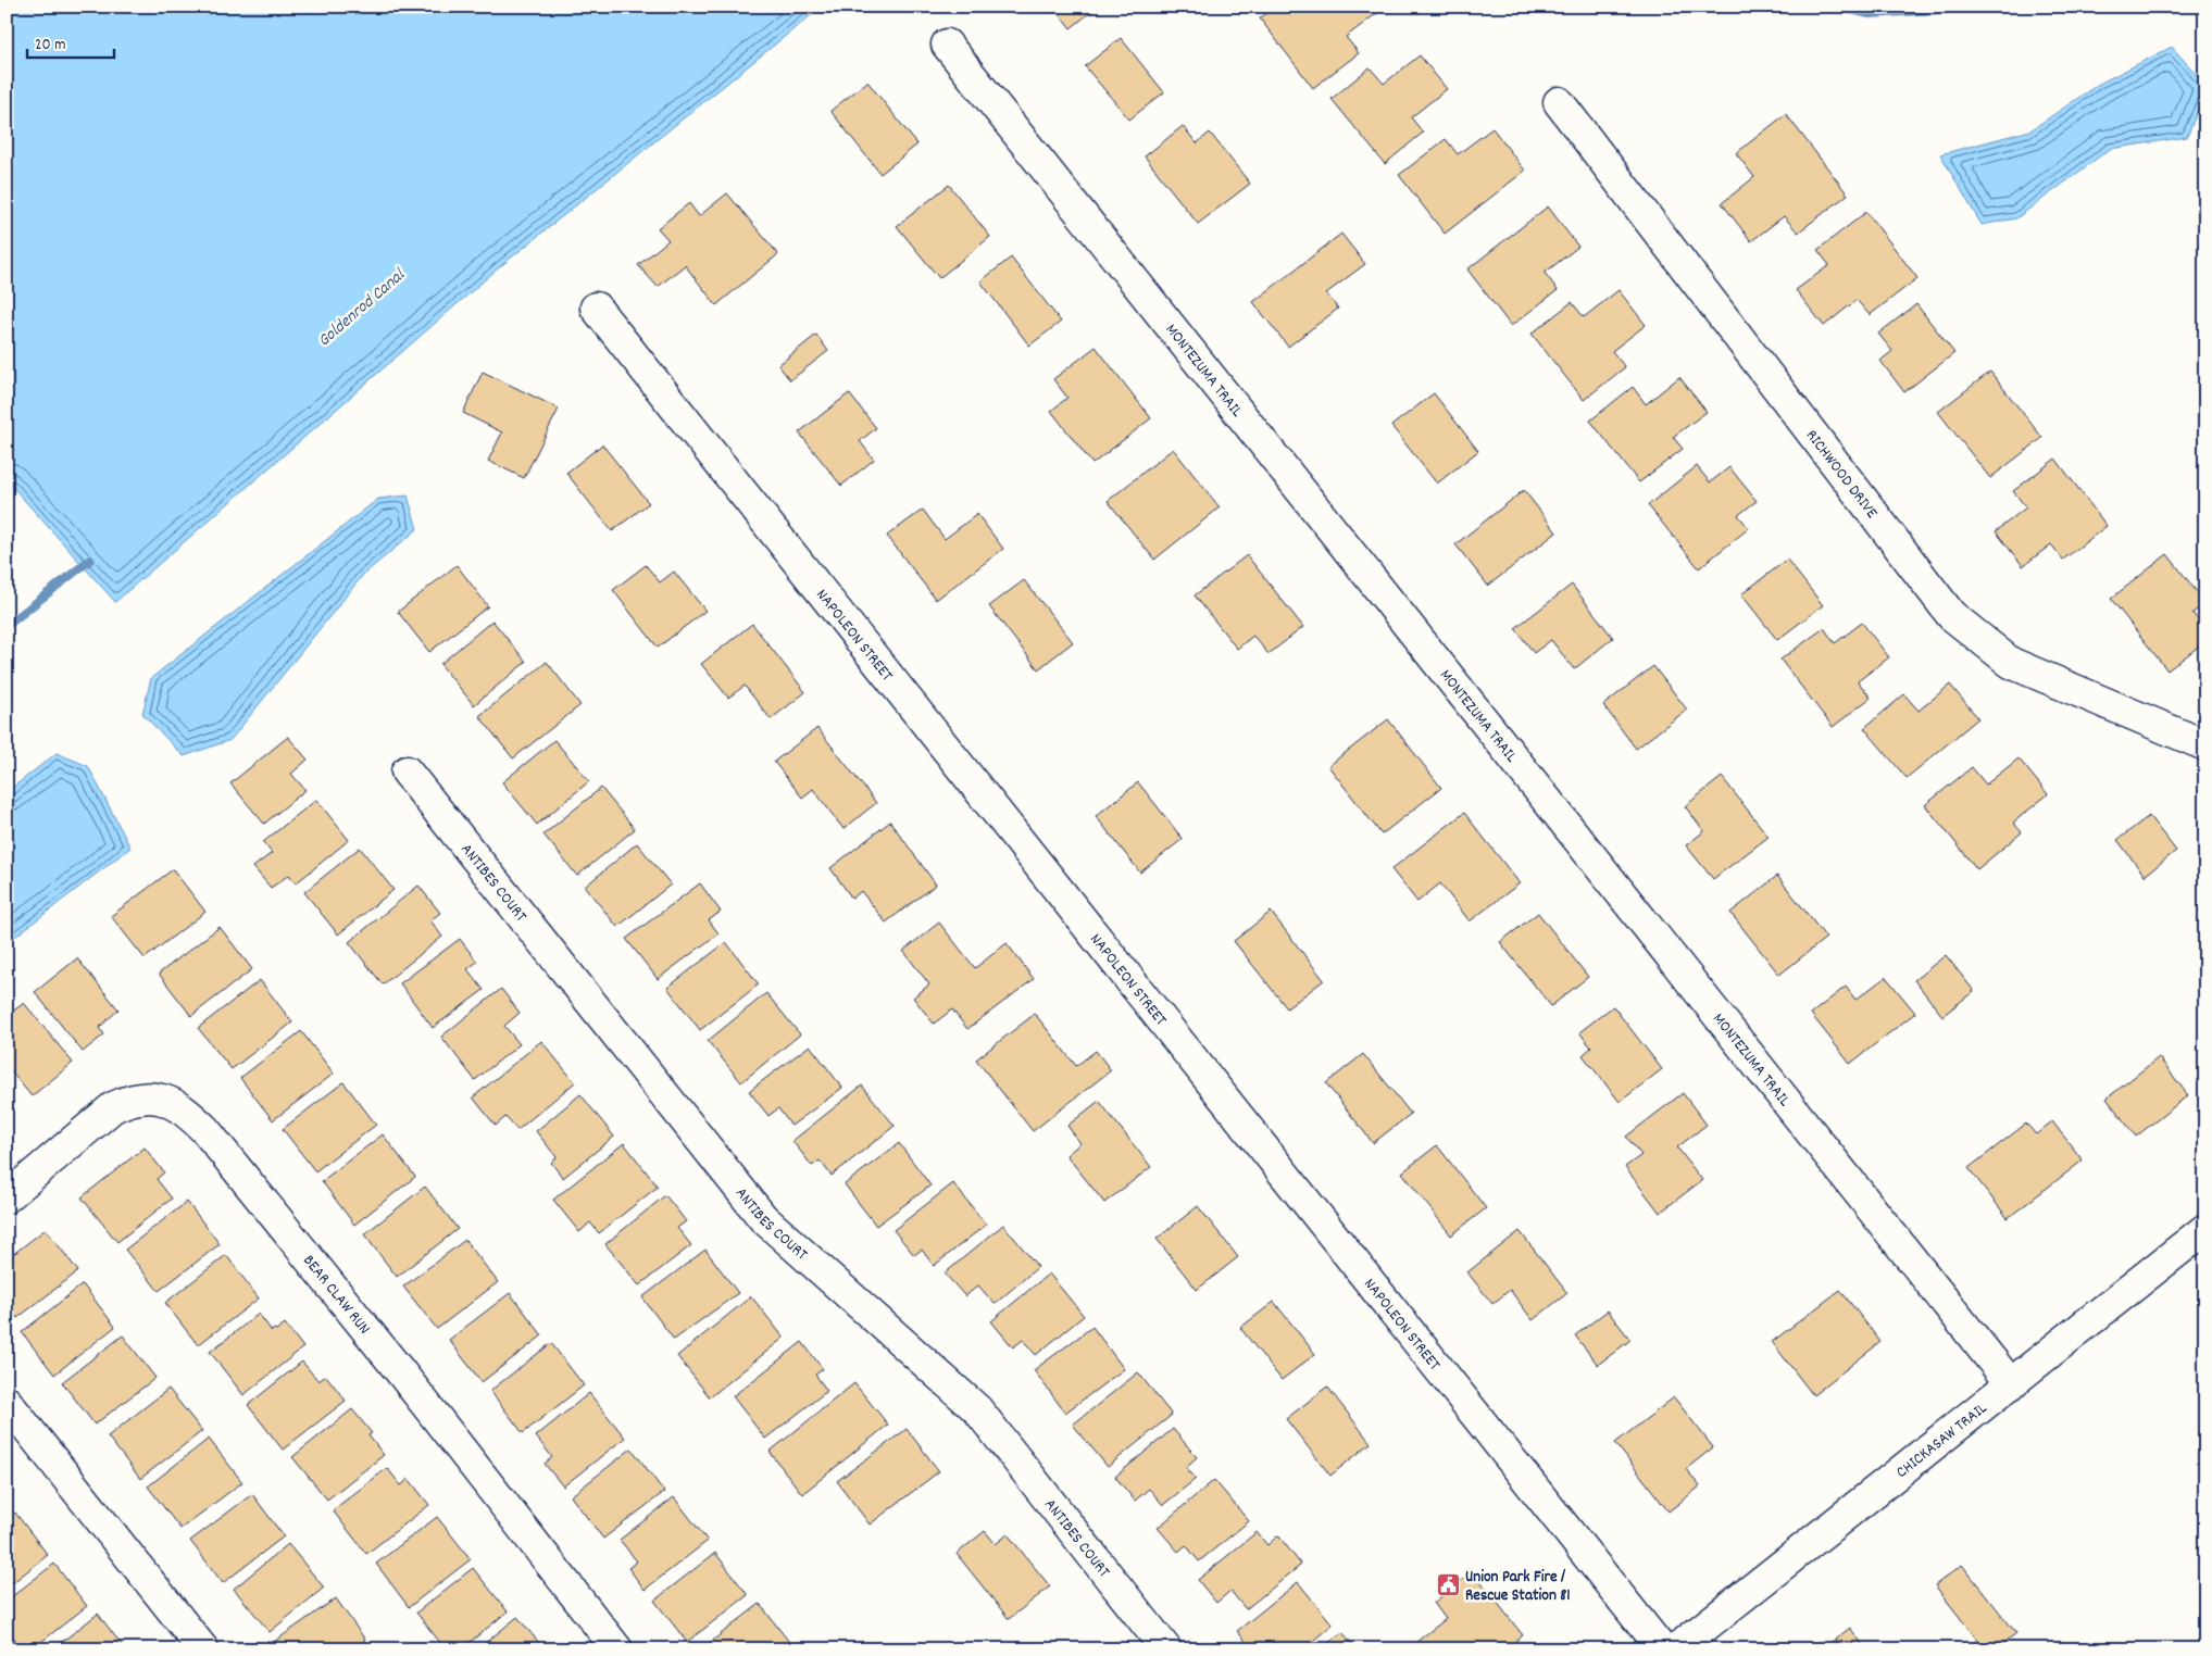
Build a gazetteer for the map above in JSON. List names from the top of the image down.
{
  "streets": {
    "street": [
      "MONTEZUMA TRAIL",
      "RICHWOOD DRIVE",
      "NAPOLEON STREET",
      "ANTIBES COURT",
      "BEAR CLAW RUN",
      "CHICKASAW TRAIL"
    ]
  },
  "crossings": [
    ["MONTEZUMA TRAIL", "CHICKASAW TRAIL"]
  ],
  "water": ["Goldenrod Canal"],
  "places": {
    "public building": ["Union Park Fire / Rescue Station 81"]
  },
  "scale_bar": "20 m"
}
